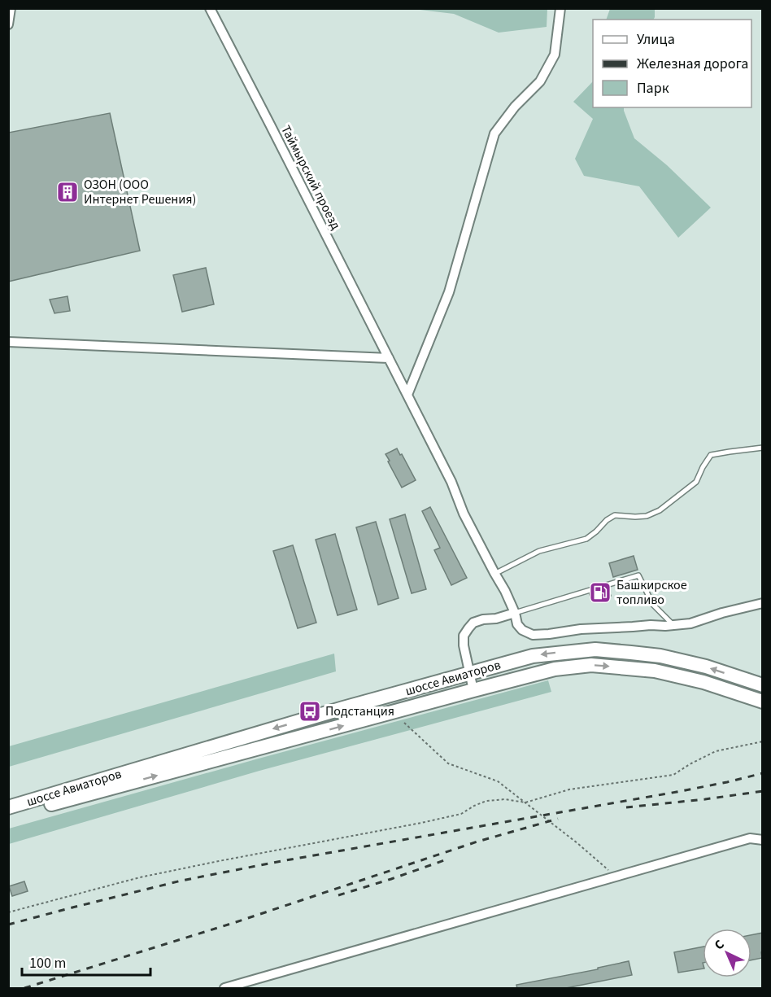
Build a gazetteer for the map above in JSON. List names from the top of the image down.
{
  "streets": {
    "main road": ["шоссе Авиаторов"],
    "street": ["Таймырский проезд"]
  },
  "places": {
    "building": ["ОЗОН (ООО Интернет Решения)"],
    "fuel station": ["Башкирское топливо"],
    "bus stop": ["Подстанция"]
  },
  "legend": ["Улица", "Железная дорога", "Парк"],
  "scale_bar": "100 m",
  "north": "top left"
}
